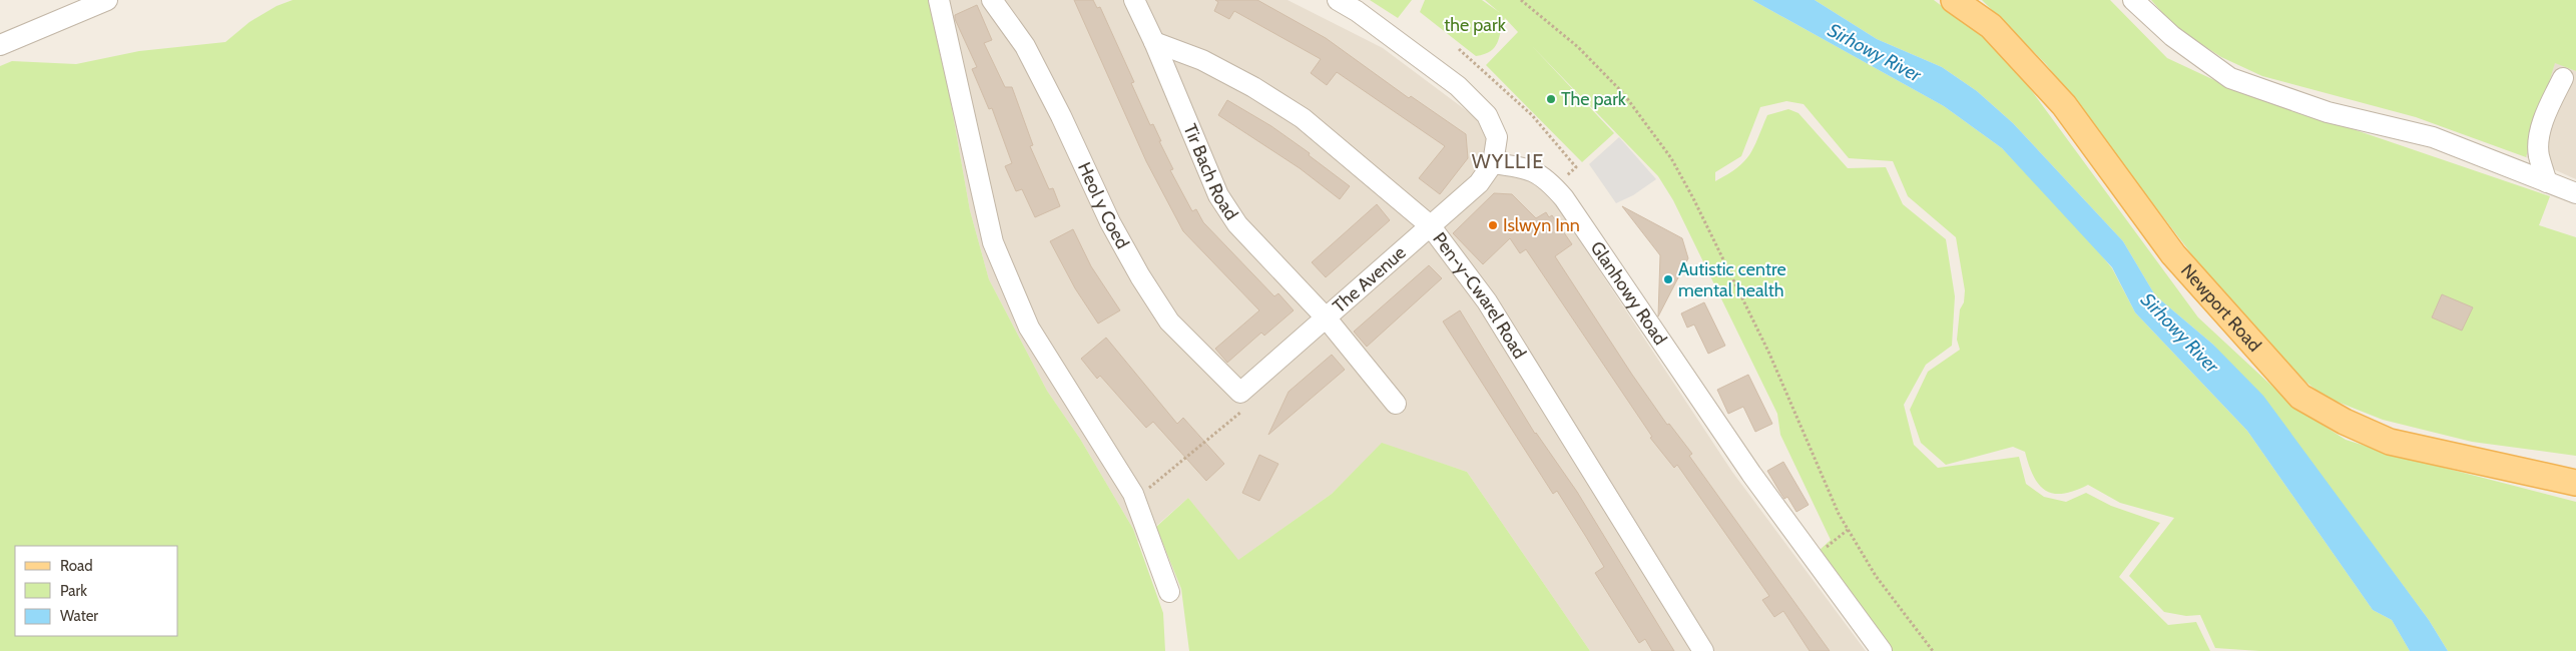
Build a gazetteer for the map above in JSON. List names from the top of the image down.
{
  "streets": {
    "main road": ["Newport Road"],
    "street": [
      "Tir Bach Road",
      "Heol y Coed",
      "The Avenue",
      "Glanhowy Road",
      "Pen-y-Cwarel Road"
    ]
  },
  "crossings": [
    ["Tir Bach Road", "The Avenue"],
    ["Tir Bach Road", "Pen-y-Cwarel Road"],
    ["Heol y Coed", "The Avenue"],
    ["The Avenue", "Glanhowy Road"],
    ["The Avenue", "Pen-y-Cwarel Road"]
  ],
  "districts": ["WYLLIE"],
  "water": ["Sirhowy River"],
  "parks": ["the park"],
  "places": ["The park", "Islwyn Inn", "Autistic centre mental health"],
  "legend": ["Road", "Park", "Water"]
}
